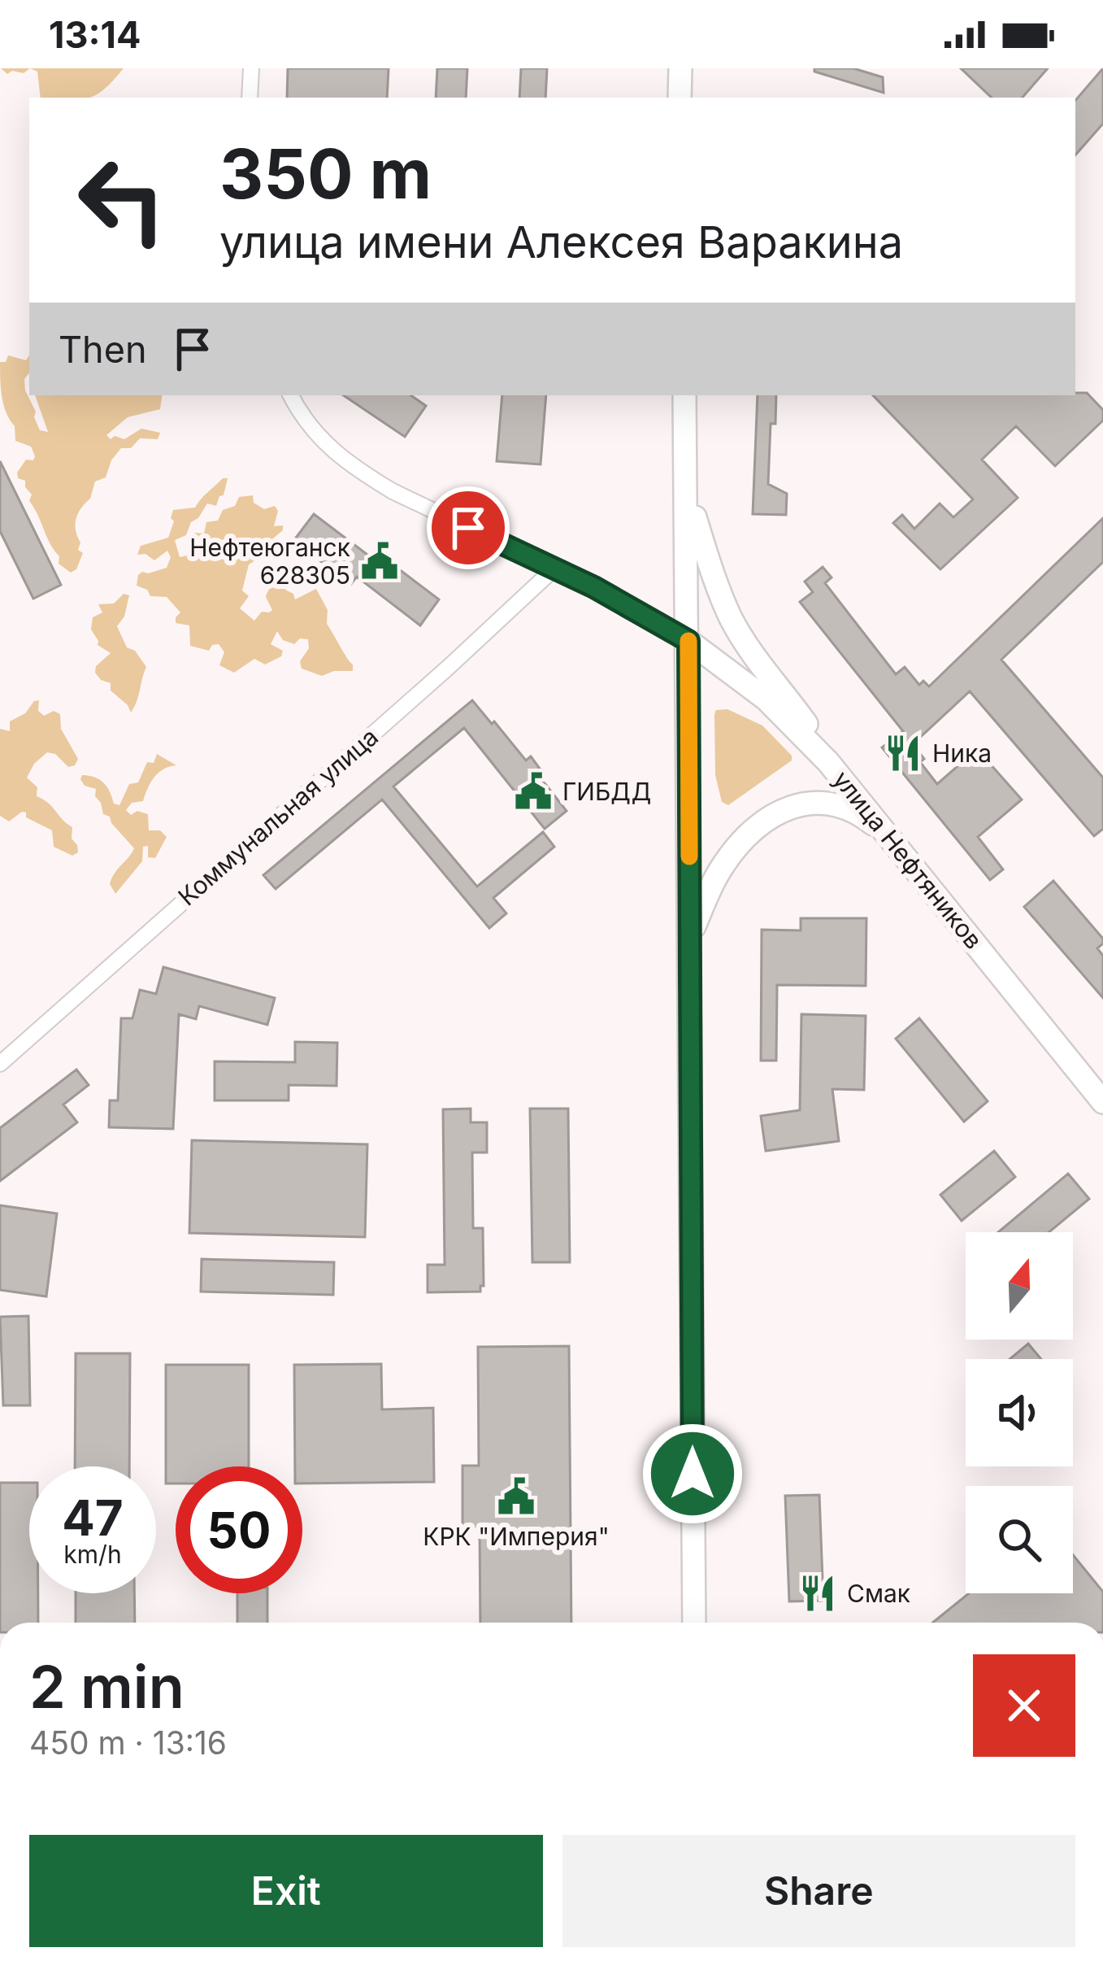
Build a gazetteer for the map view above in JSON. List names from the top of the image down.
{
  "streets": {
    "main road": ["улица Нефтяников"],
    "street": ["Коммунальная улица"]
  },
  "places": {
    "public building": ["Нефтеюганск 628305", "ГИБДД", "КРК \"Империя\""],
    "restaurant": ["Ника", "Смак"]
  },
  "north": "top",
  "page": {
    "status": "13:14",
    "turn": ["350 m", "улица имени Алексея Варакина"],
    "then": "Then",
    "speed": "47 km/h",
    "limit": "50",
    "heading": ["2 min", "450 m · 13:16"],
    "buttons": ["Exit", "Share"]
  }
}
